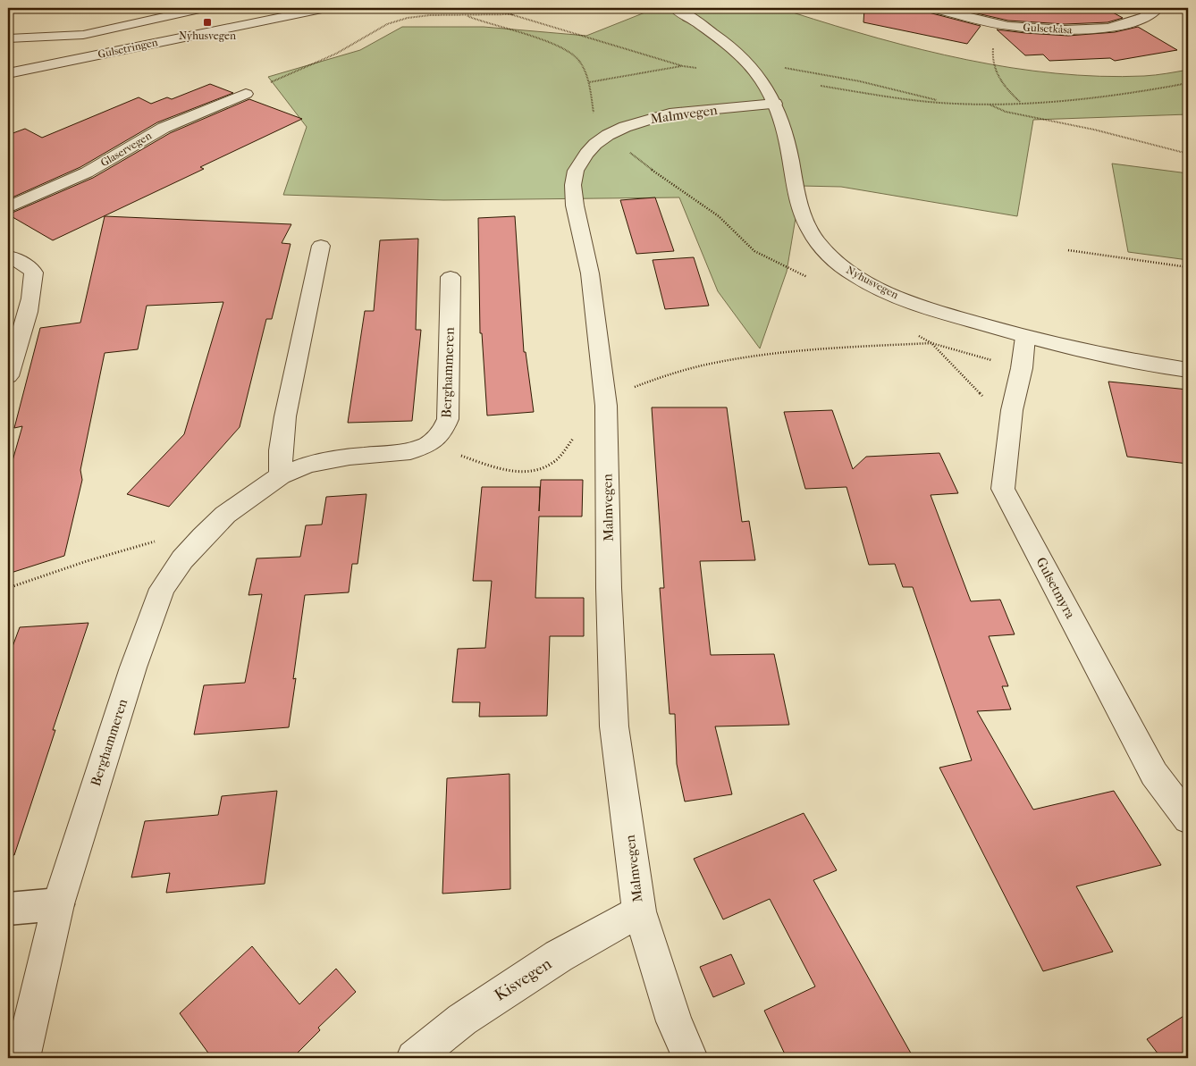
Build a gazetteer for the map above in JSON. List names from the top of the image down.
{
  "streets": {
    "street": [
      "Gulsetkåsa",
      "Gulsetringen",
      "Malmvegen",
      "Glaservegen",
      "Nyhusvegen",
      "Berghammeren",
      "Gulsetmyra",
      "Kisvegen"
    ]
  },
  "crossings": [
    ["Malmvegen", "Nyhusvegen"],
    ["Malmvegen", "Kisvegen"],
    ["Nyhusvegen", "Gulsetmyra"]
  ],
  "places": {
    "transit": ["Nyhusvegen"]
  }
}
